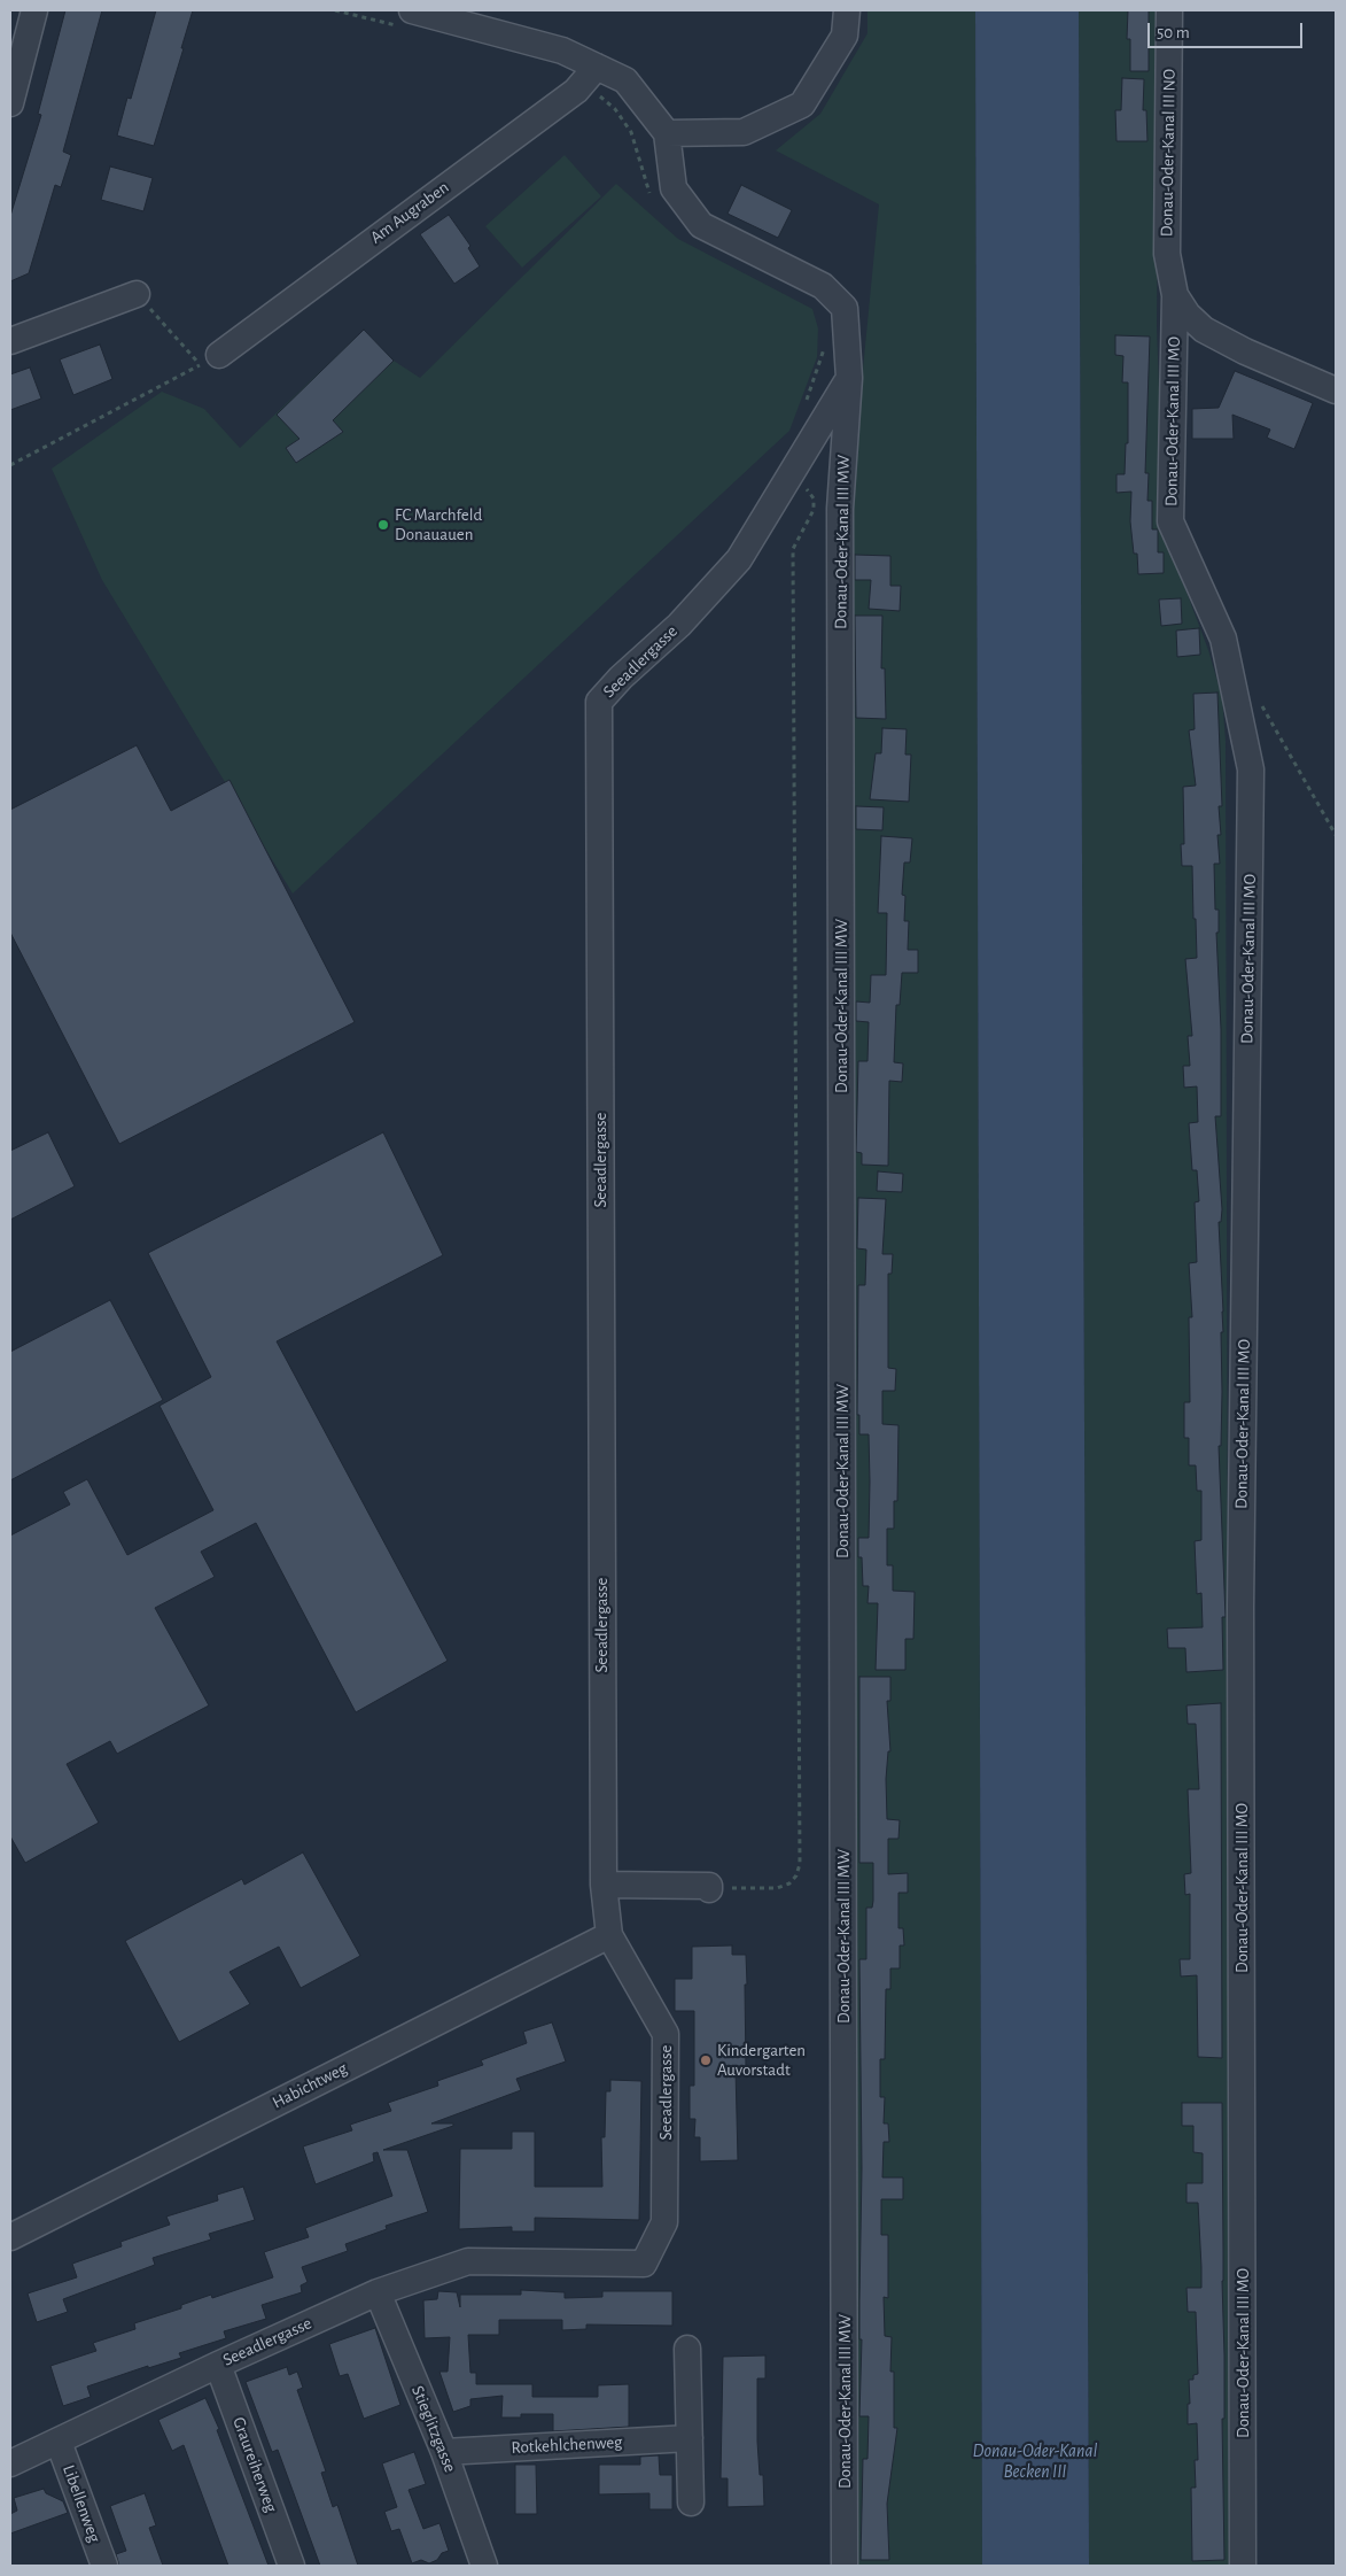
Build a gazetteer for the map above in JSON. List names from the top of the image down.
{
  "streets": {
    "street": [
      "Donau-Oder-Kanal III NO",
      "Am Augraben",
      "Donau-Oder-Kanal III MO",
      "Donau-Oder-Kanal III MW",
      "Seeadlergasse",
      "Habichtweg",
      "Stieglitzgasse",
      "Rotkehlchenweg",
      "Graureiherweg",
      "Libellenweg"
    ]
  },
  "crossings": [
    ["Donau-Oder-Kanal III NO", "Donau-Oder-Kanal III MO"],
    ["Donau-Oder-Kanal III MW", "Seeadlergasse"],
    ["Seeadlergasse", "Habichtweg"],
    ["Seeadlergasse", "Stieglitzgasse"],
    ["Seeadlergasse", "Graureiherweg"],
    ["Seeadlergasse", "Libellenweg"],
    ["Stieglitzgasse", "Rotkehlchenweg"]
  ],
  "water": ["Donau-Oder-Kanal Becken III"],
  "places": ["FC Marchfeld Donauauen", "Kindergarten Auvorstadt"],
  "scale_bar": "50 m"
}
